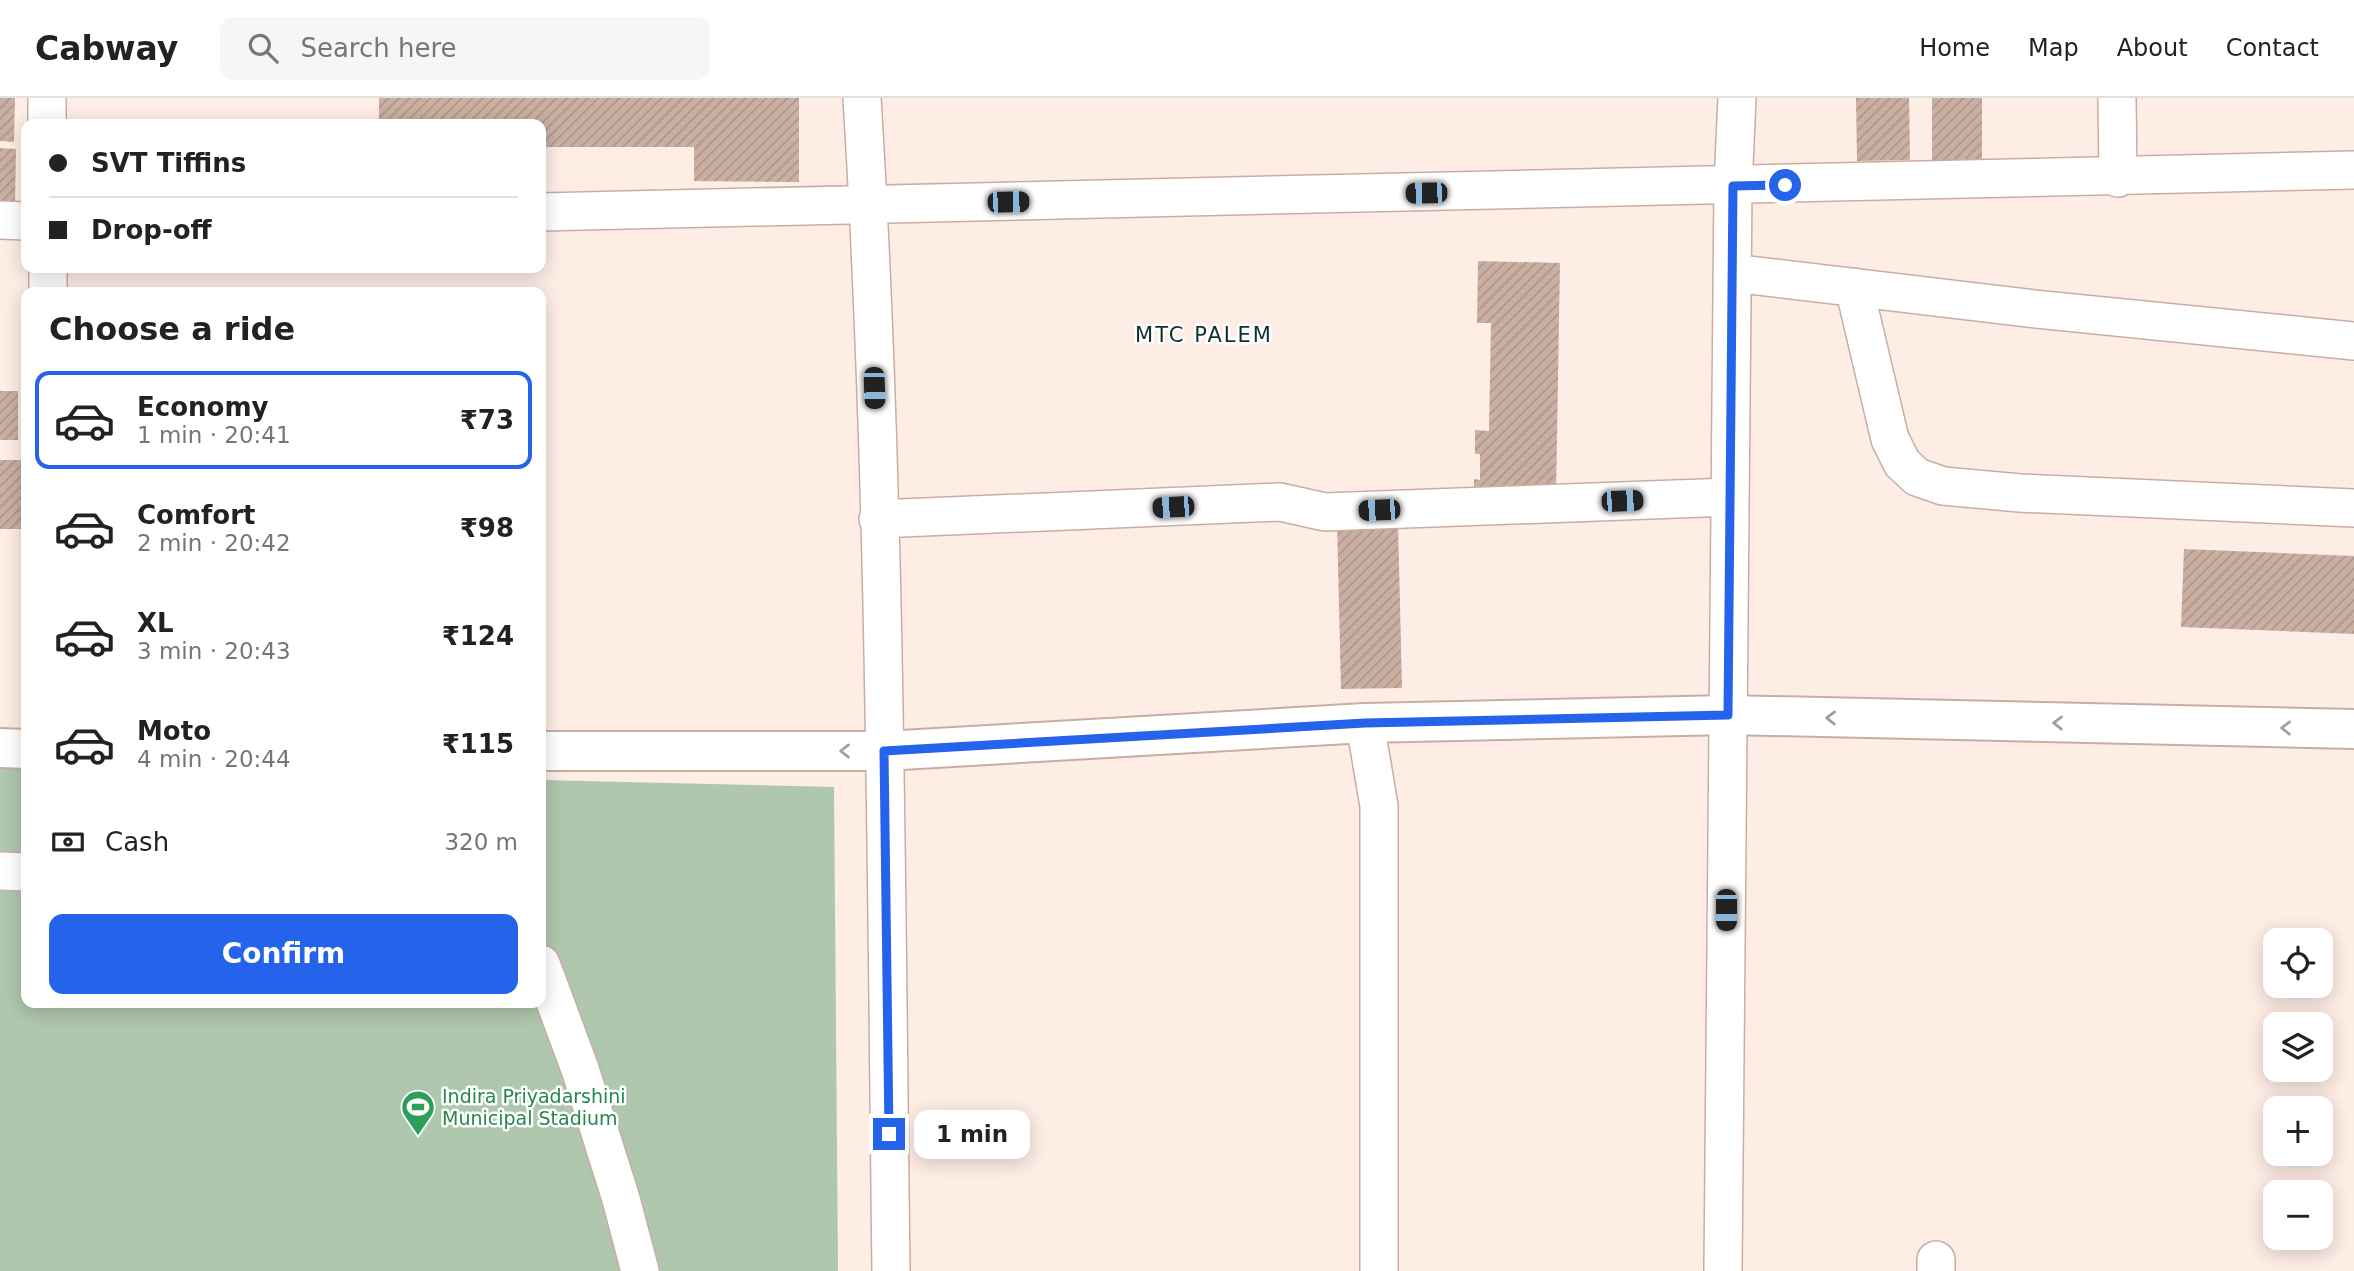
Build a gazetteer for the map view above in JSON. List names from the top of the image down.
{
  "districts": ["MTC PALEM"],
  "places": {
    "sports": ["Indira Priyadarshini Municipal Stadium"]
  },
  "page": {
    "header": "Cabway",
    "search": "Search here",
    "nav": [
      "Home",
      "Map",
      "About",
      "Contact"
    ],
    "banner": ["SVT Tiffins", "Drop-off"],
    "heading": "Choose a ride",
    "list": [
      {
        "name": "Economy",
        "note": "1 min · 20:41",
        "value": "₹73"
      },
      {
        "name": "Comfort",
        "note": "2 min · 20:42",
        "value": "₹98"
      },
      {
        "name": "XL",
        "note": "3 min · 20:43",
        "value": "₹124"
      },
      {
        "name": "Moto",
        "note": "4 min · 20:44",
        "value": "₹115"
      }
    ],
    "pay": ["Cash", "320 m"],
    "buttons": "Confirm",
    "map_buttons": ["+", "−"],
    "bubble": "1 min"
  }
}
